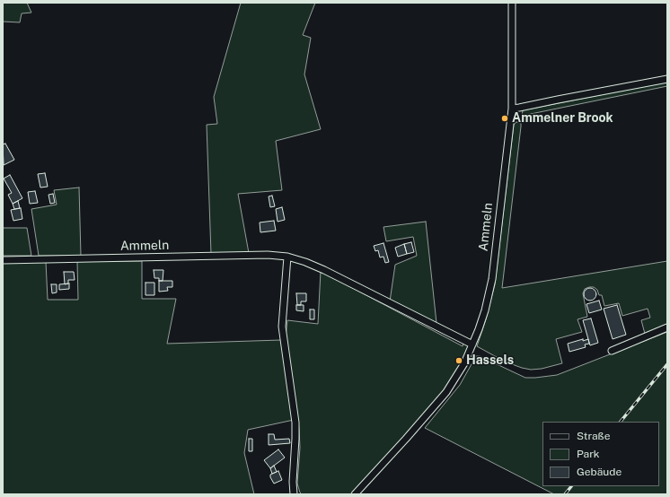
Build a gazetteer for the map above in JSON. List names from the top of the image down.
{
  "streets": {
    "street": ["Ammeln"]
  },
  "places": ["Ammelner Brook", "Hassels"],
  "legend": ["Straße", "Park", "Gebäude"]
}
